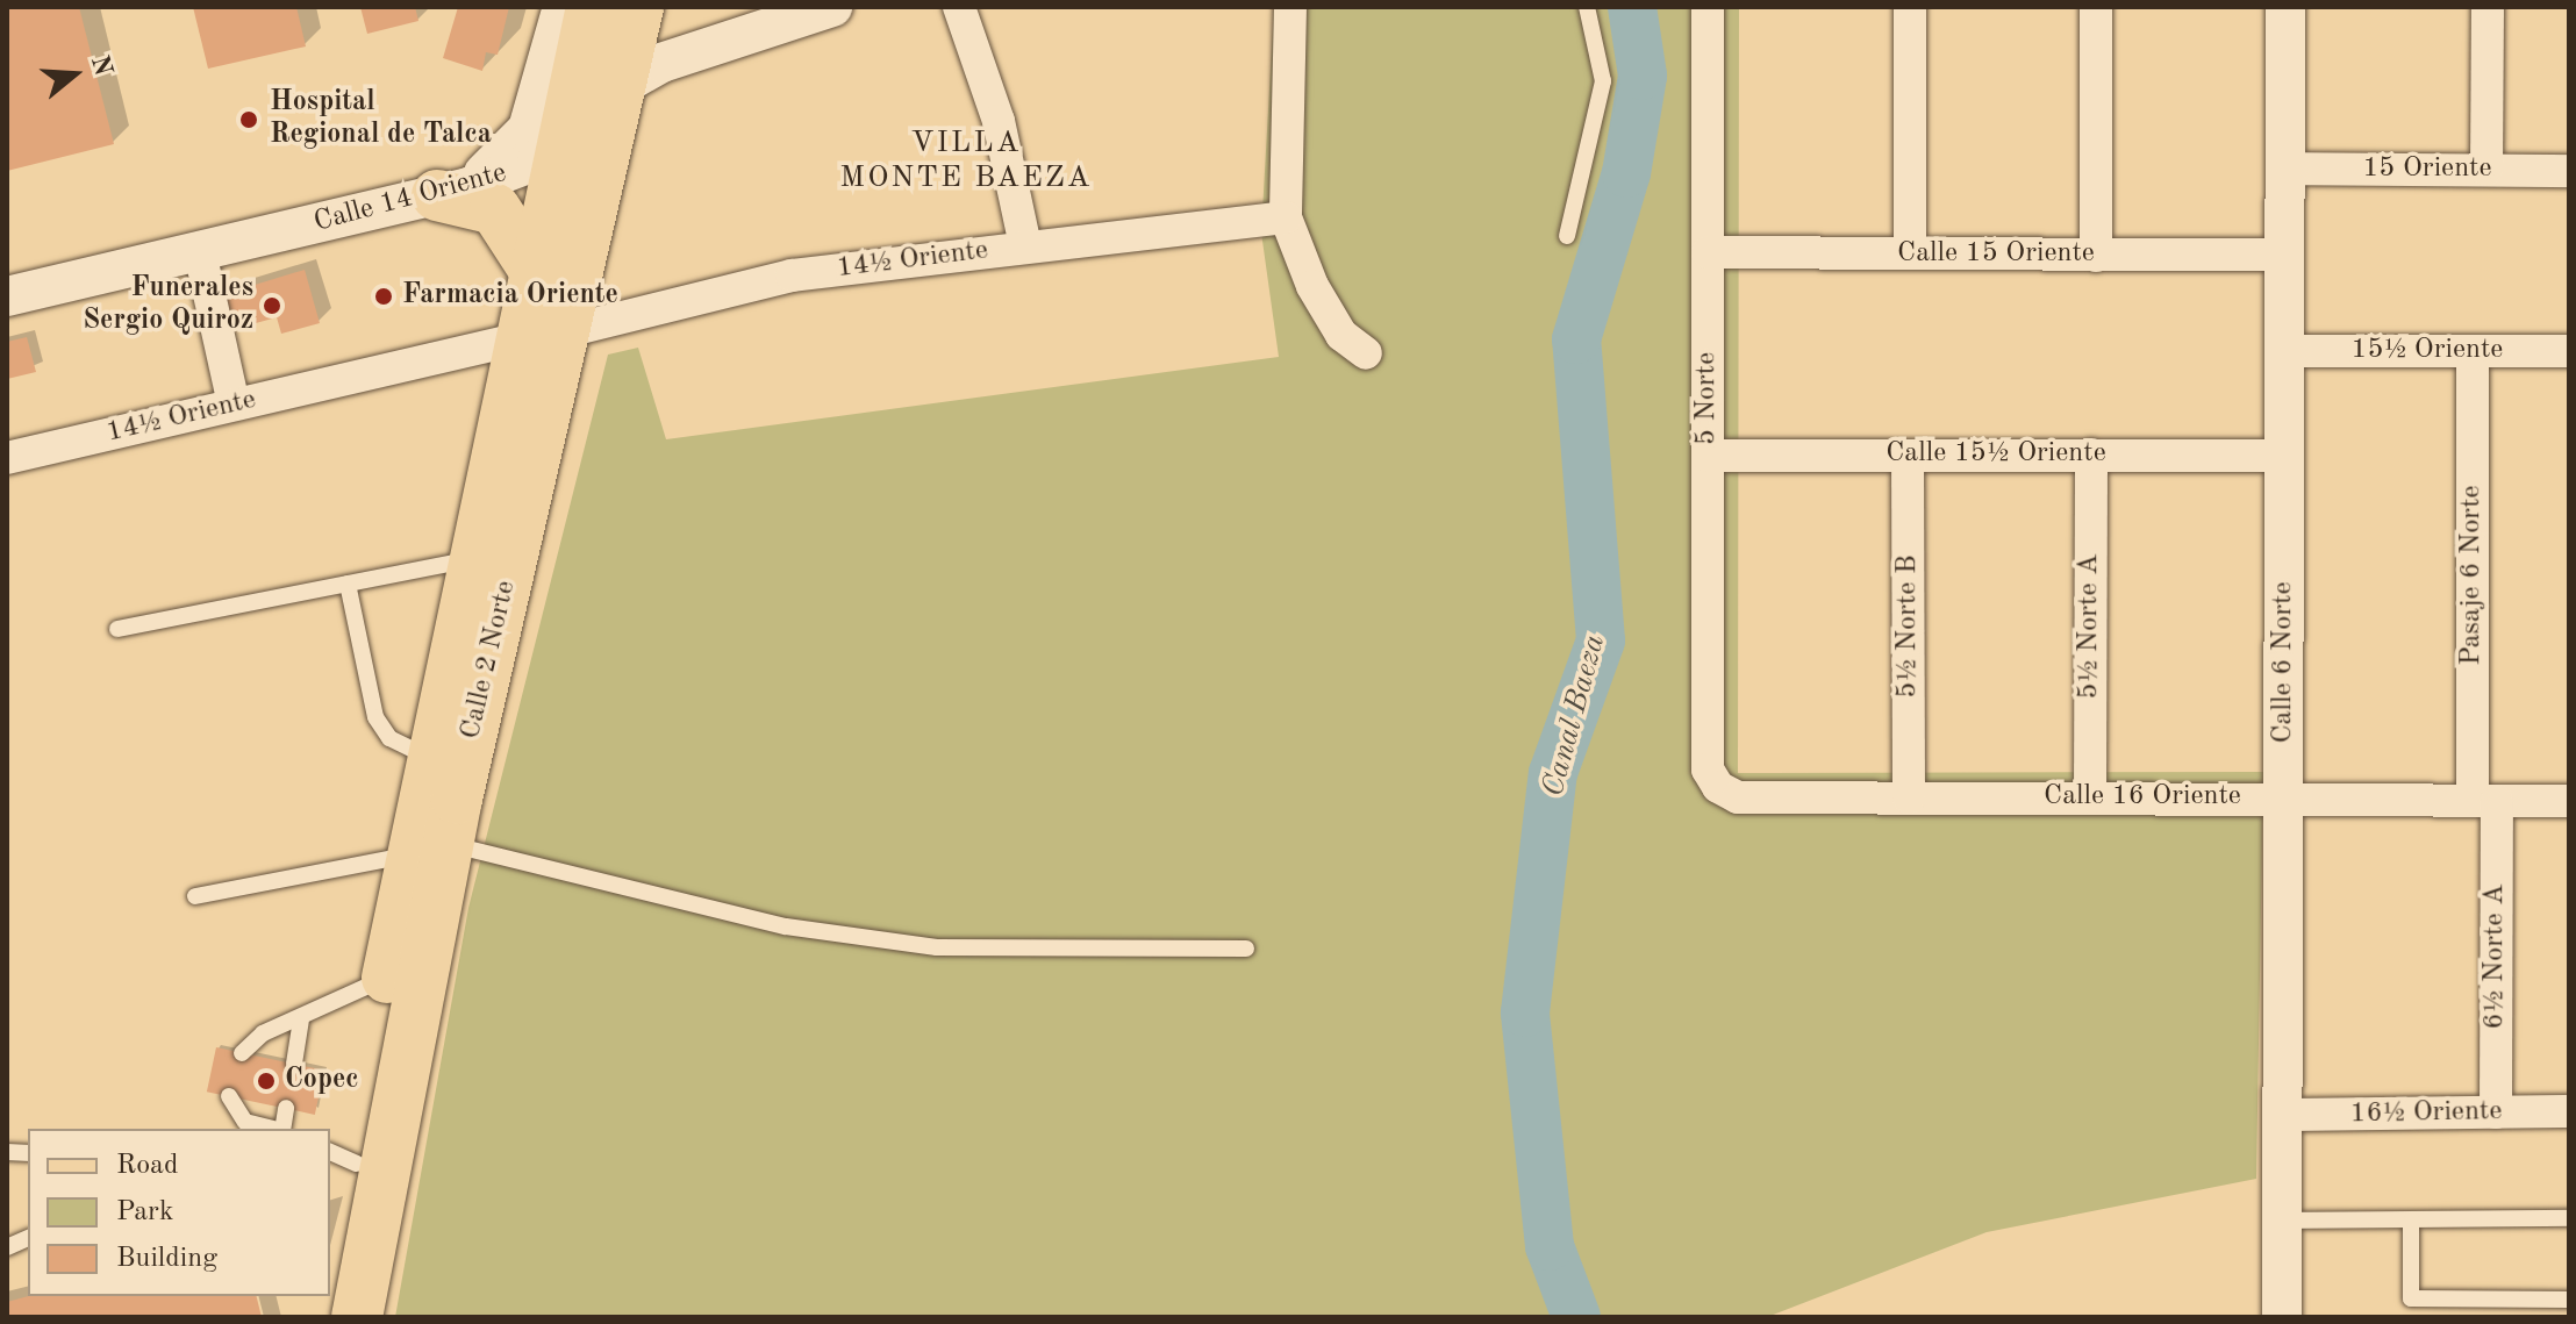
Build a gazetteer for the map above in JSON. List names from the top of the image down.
{
  "streets": {
    "main road": ["Calle 2 Norte"],
    "street": [
      "15 Oriente",
      "Calle 14 Oriente",
      "Calle 15 Oriente",
      "14½ Oriente",
      "15½ Oriente",
      "5 Norte",
      "Calle 15½ Oriente",
      "Pasaje 6 Norte",
      "5½ Norte B",
      "5½ Norte A",
      "Calle 6 Norte",
      "Calle 16 Oriente",
      "6½ Norte A",
      "16½ Oriente"
    ]
  },
  "crossings": [
    ["15 Oriente", "Calle 6 Norte"],
    ["Calle 14 Oriente", "Calle 2 Norte"],
    ["Calle 15 Oriente", "5 Norte"],
    ["Calle 15 Oriente", "Calle 6 Norte"],
    ["14½ Oriente", "Calle 2 Norte"],
    ["15½ Oriente", "Pasaje 6 Norte"],
    ["15½ Oriente", "Calle 6 Norte"],
    ["5 Norte", "Calle 15½ Oriente"],
    ["5 Norte", "Calle 16 Oriente"],
    ["Calle 15½ Oriente", "5½ Norte B"],
    ["Calle 15½ Oriente", "5½ Norte A"],
    ["Calle 15½ Oriente", "Calle 6 Norte"],
    ["Pasaje 6 Norte", "Calle 16 Oriente"],
    ["Pasaje 6 Norte", "6½ Norte A"],
    ["5½ Norte B", "Calle 16 Oriente"],
    ["5½ Norte A", "Calle 16 Oriente"],
    ["Calle 6 Norte", "Calle 16 Oriente"],
    ["Calle 6 Norte", "16½ Oriente"],
    ["Calle 16 Oriente", "6½ Norte A"],
    ["6½ Norte A", "16½ Oriente"]
  ],
  "districts": ["VILLA MONTE BAEZA"],
  "water": ["Canal Baeza"],
  "places": [
    "Hospital Regional de Talca",
    "Farmacia Oriente",
    "Funerales Sergio Quiroz",
    "Copec"
  ],
  "legend": ["Road", "Park", "Building"],
  "north": "right"
}
